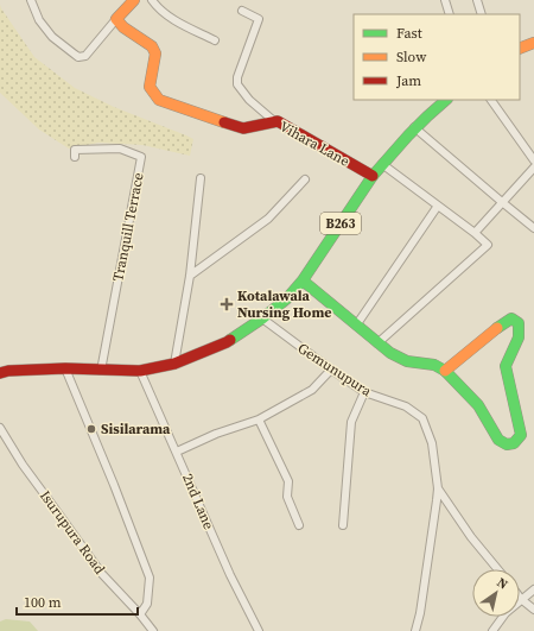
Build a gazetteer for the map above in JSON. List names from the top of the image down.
{
  "streets": {
    "street": [
      "Vihara Lane",
      "B263",
      "Tranquill Terrace",
      "Gemunupura",
      "2nd Lane",
      "Isurupura Road"
    ]
  },
  "crossings": [
    ["Vihara Lane", "B263"],
    ["B263", "Tranquill Terrace"],
    ["B263", "Gemunupura"],
    ["B263", "2nd Lane"]
  ],
  "places": {
    "health": ["Kotalawala Nursing Home"],
    "other": ["Sisilarama"]
  },
  "legend": ["Fast", "Slow", "Jam"],
  "scale_bar": "100 m",
  "north": "top right"
}
